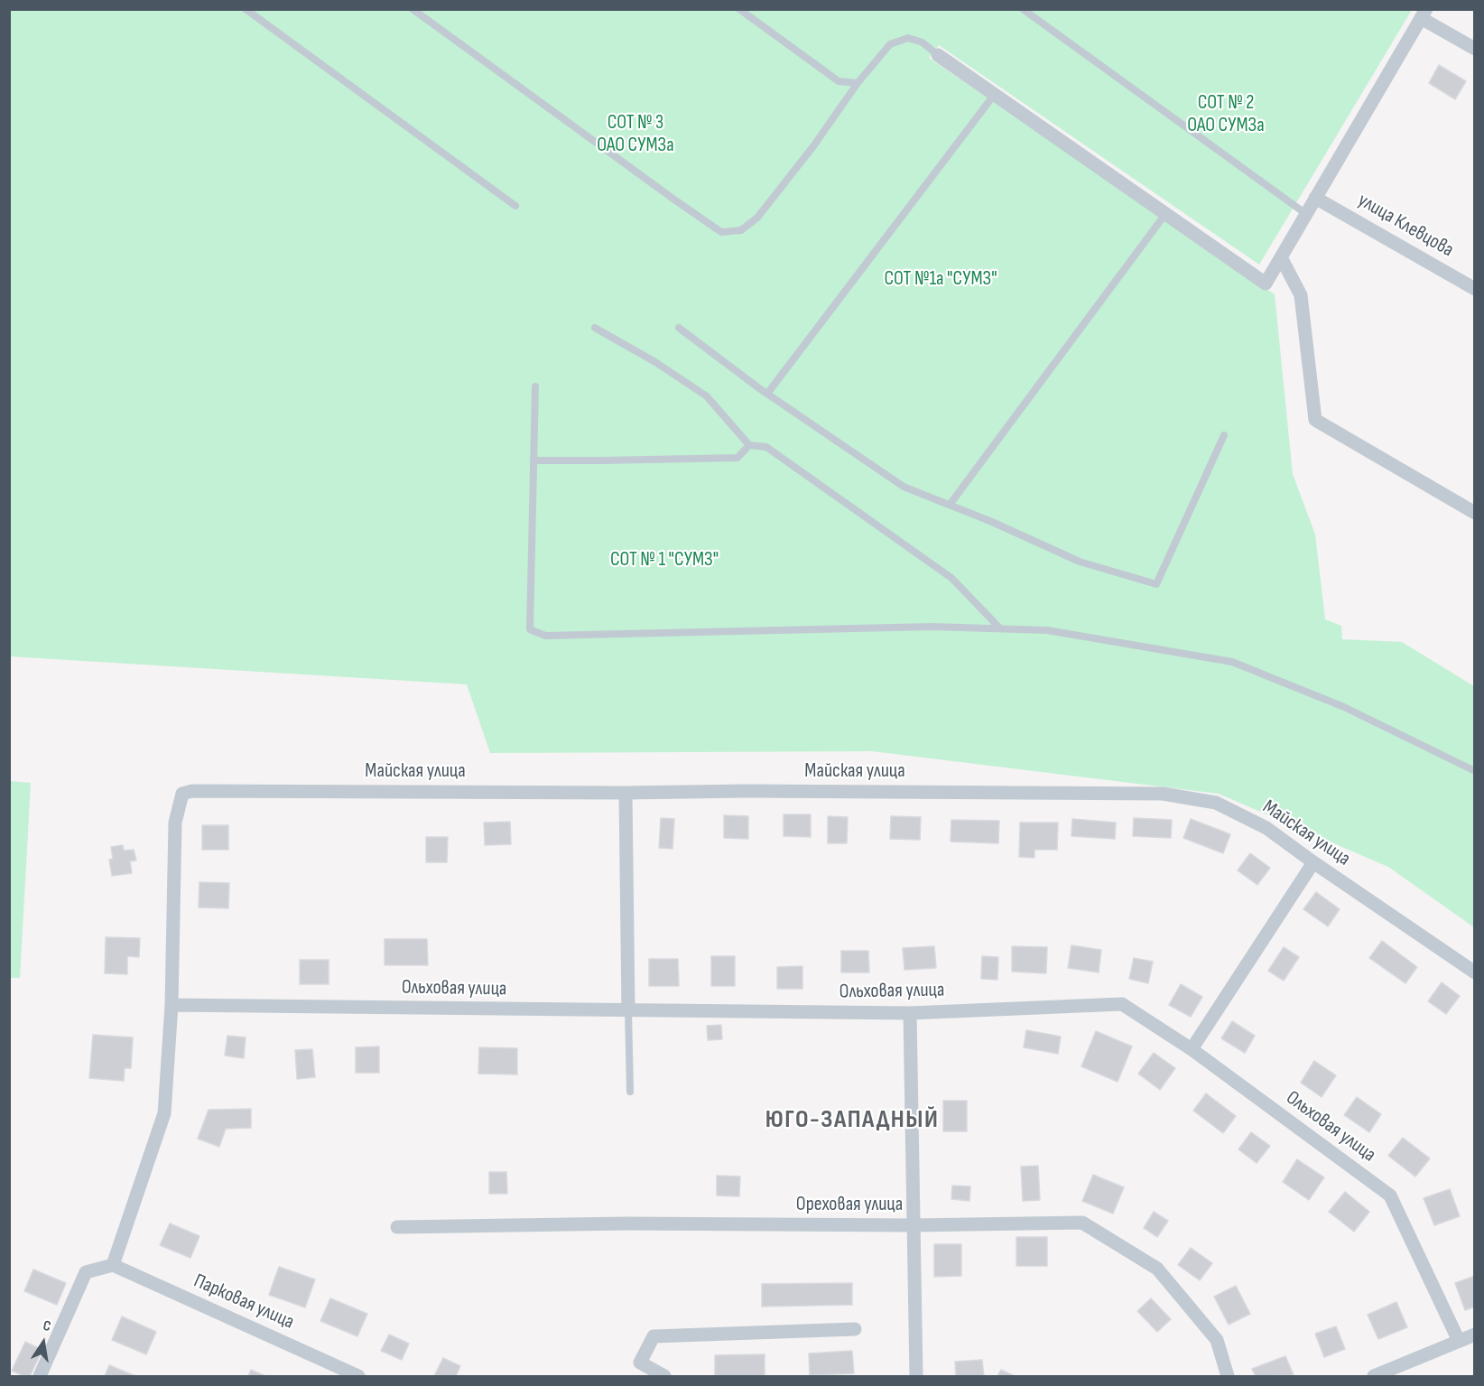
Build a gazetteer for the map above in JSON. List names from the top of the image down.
{
  "streets": {
    "street": [
      "улица Клевцова",
      "Майская улица",
      "Ольховая улица",
      "Ореховая улица",
      "Парковая улица"
    ]
  },
  "crossings": [
    ["Майская улица", "Ольховая улица"]
  ],
  "districts": ["ЮГО-ЗАПАДНЫЙ"],
  "parks": [
    "СОТ № 2 ОАО СУМЗа",
    "СОТ № 3 ОАО СУМЗа",
    "СОТ №1а \"СУМЗ\"",
    "СОТ № 1 \"СУМЗ\""
  ],
  "north": "top"
}
